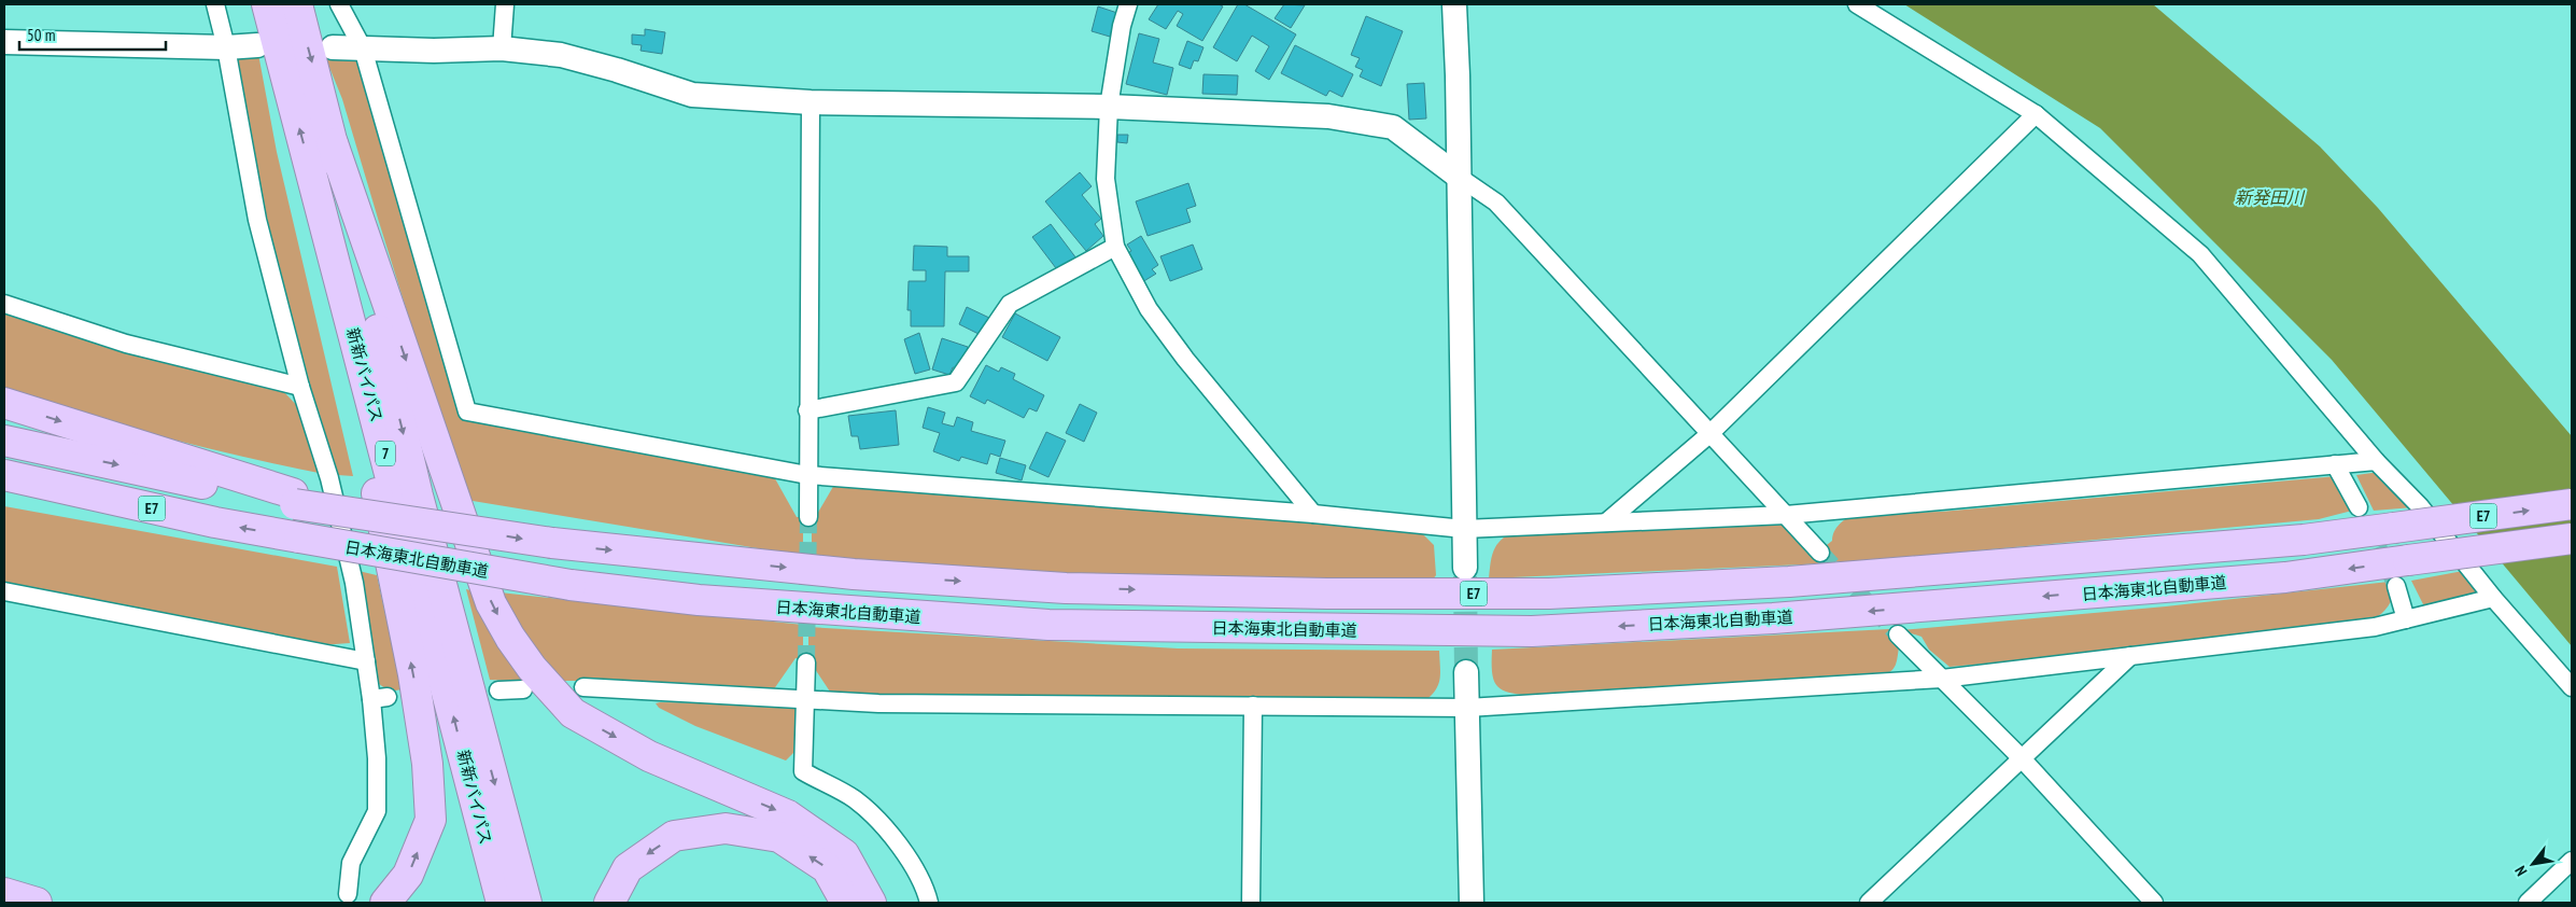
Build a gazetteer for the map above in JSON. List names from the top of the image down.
{
  "streets": {
    "highway": [
      "新新バイパス",
      "7",
      "E7",
      "日本海東北自動車道"
    ]
  },
  "water": ["新発田川"],
  "scale_bar": "50 m",
  "north": "bottom left"
}
